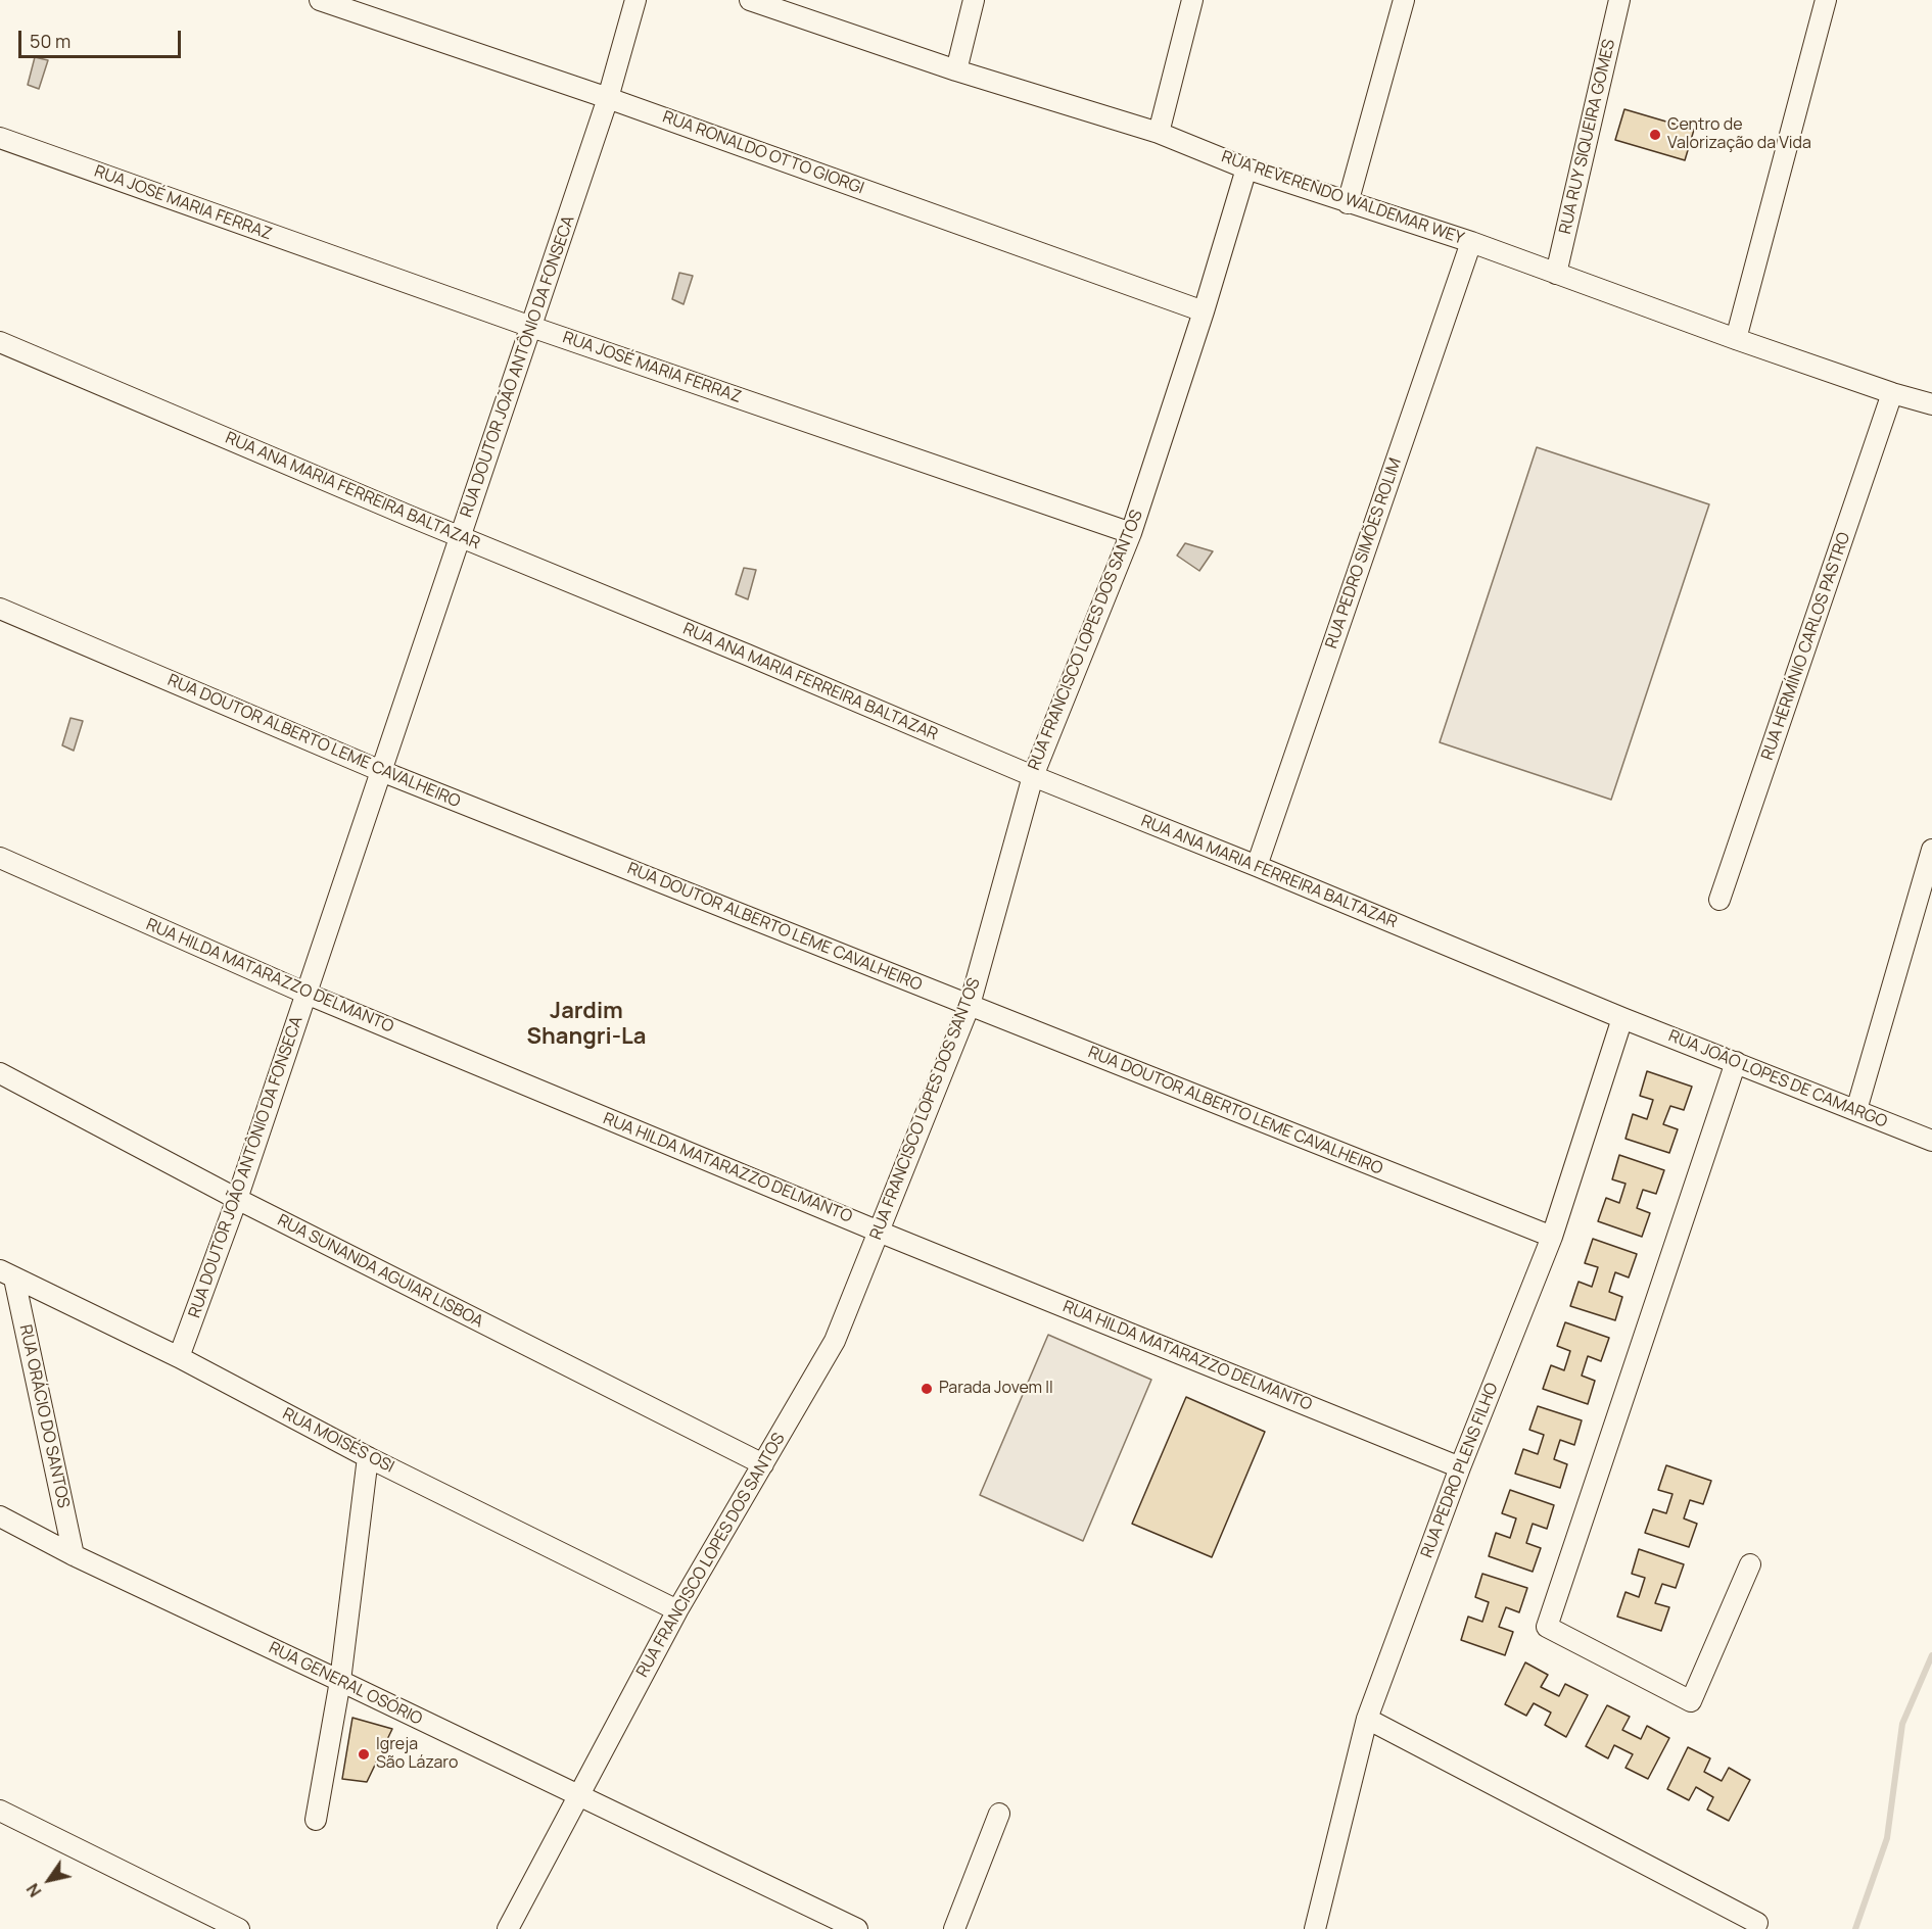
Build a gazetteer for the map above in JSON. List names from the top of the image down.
{
  "streets": {
    "street": [
      "RUA RUY SIQUEIRA GOMES",
      "RUA RONALDO OTTO GIORGI",
      "RUA REVERENDO WALDEMAR WEY",
      "RUA JOSÉ MARIA FERRAZ",
      "RUA DOUTOR JOÃO ANTÔNIO DA FONSECA",
      "RUA ANA MARIA FERREIRA BALTAZAR",
      "RUA PEDRO SIMÕES ROLIM",
      "RUA FRANCISCO LOPES DOS SANTOS",
      "RUA HERMÍNIO CARLOS PASTRO",
      "RUA DOUTOR ALBERTO LEME CAVALHEIRO",
      "RUA HILDA MATARAZZO DELMANTO",
      "RUA JOÃO LOPES DE CAMARGO",
      "RUA SUNANDA AGUIAR LISBOA",
      "RUA ORÁCIO DO SANTOS",
      "RUA MOISÉS OSI",
      "RUA PEDRO PLENS FILHO",
      "RUA GENERAL OSÓRIO"
    ]
  },
  "crossings": [
    ["RUA RUY SIQUEIRA GOMES", "RUA REVERENDO WALDEMAR WEY"],
    ["RUA RONALDO OTTO GIORGI", "RUA DOUTOR JOÃO ANTÔNIO DA FONSECA"],
    ["RUA RONALDO OTTO GIORGI", "RUA FRANCISCO LOPES DOS SANTOS"],
    ["RUA REVERENDO WALDEMAR WEY", "RUA PEDRO SIMÕES ROLIM"],
    ["RUA REVERENDO WALDEMAR WEY", "RUA FRANCISCO LOPES DOS SANTOS"],
    ["RUA REVERENDO WALDEMAR WEY", "RUA HERMÍNIO CARLOS PASTRO"],
    ["RUA JOSÉ MARIA FERRAZ", "RUA DOUTOR JOÃO ANTÔNIO DA FONSECA"],
    ["RUA JOSÉ MARIA FERRAZ", "RUA FRANCISCO LOPES DOS SANTOS"],
    ["RUA DOUTOR JOÃO ANTÔNIO DA FONSECA", "RUA ANA MARIA FERREIRA BALTAZAR"],
    ["RUA DOUTOR JOÃO ANTÔNIO DA FONSECA", "RUA DOUTOR ALBERTO LEME CAVALHEIRO"],
    ["RUA DOUTOR JOÃO ANTÔNIO DA FONSECA", "RUA HILDA MATARAZZO DELMANTO"],
    ["RUA DOUTOR JOÃO ANTÔNIO DA FONSECA", "RUA SUNANDA AGUIAR LISBOA"],
    ["RUA DOUTOR JOÃO ANTÔNIO DA FONSECA", "RUA MOISÉS OSI"],
    ["RUA ANA MARIA FERREIRA BALTAZAR", "RUA PEDRO SIMÕES ROLIM"],
    ["RUA ANA MARIA FERREIRA BALTAZAR", "RUA FRANCISCO LOPES DOS SANTOS"],
    ["RUA ANA MARIA FERREIRA BALTAZAR", "RUA JOÃO LOPES DE CAMARGO"],
    ["RUA ANA MARIA FERREIRA BALTAZAR", "RUA PEDRO PLENS FILHO"],
    ["RUA FRANCISCO LOPES DOS SANTOS", "RUA DOUTOR ALBERTO LEME CAVALHEIRO"],
    ["RUA FRANCISCO LOPES DOS SANTOS", "RUA HILDA MATARAZZO DELMANTO"],
    ["RUA FRANCISCO LOPES DOS SANTOS", "RUA SUNANDA AGUIAR LISBOA"],
    ["RUA FRANCISCO LOPES DOS SANTOS", "RUA MOISÉS OSI"],
    ["RUA FRANCISCO LOPES DOS SANTOS", "RUA GENERAL OSÓRIO"],
    ["RUA DOUTOR ALBERTO LEME CAVALHEIRO", "RUA PEDRO PLENS FILHO"],
    ["RUA HILDA MATARAZZO DELMANTO", "RUA PEDRO PLENS FILHO"],
    ["RUA JOÃO LOPES DE CAMARGO", "RUA PEDRO PLENS FILHO"],
    ["RUA ORÁCIO DO SANTOS", "RUA MOISÉS OSI"],
    ["RUA ORÁCIO DO SANTOS", "RUA GENERAL OSÓRIO"]
  ],
  "districts": ["Jardim Shangri-La"],
  "places": ["Centro de Valorização da Vida", "Parada Jovem II", "Igreja São Lázaro"],
  "scale_bar": "50 m",
  "north": "bottom left"
}
